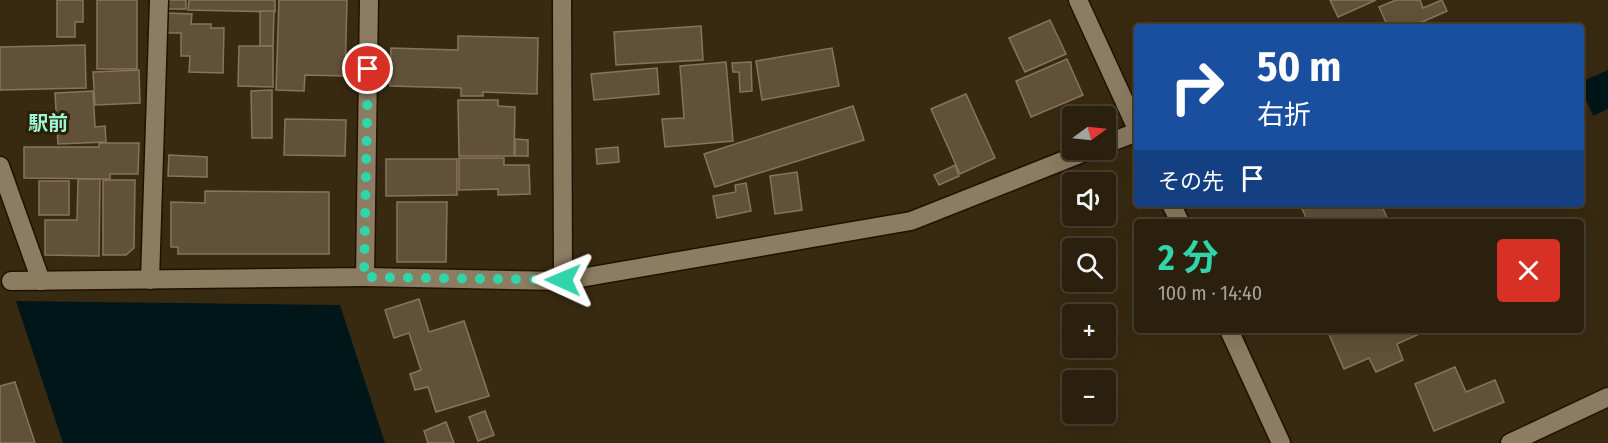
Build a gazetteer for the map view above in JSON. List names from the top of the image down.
{
  "districts": ["駅前"],
  "north": "right",
  "page": {
    "turn": ["50 m", "右折"],
    "map_buttons": ["+", "−"],
    "then": "その先",
    "heading": ["2 分", "100 m · 14:40"]
  }
}
